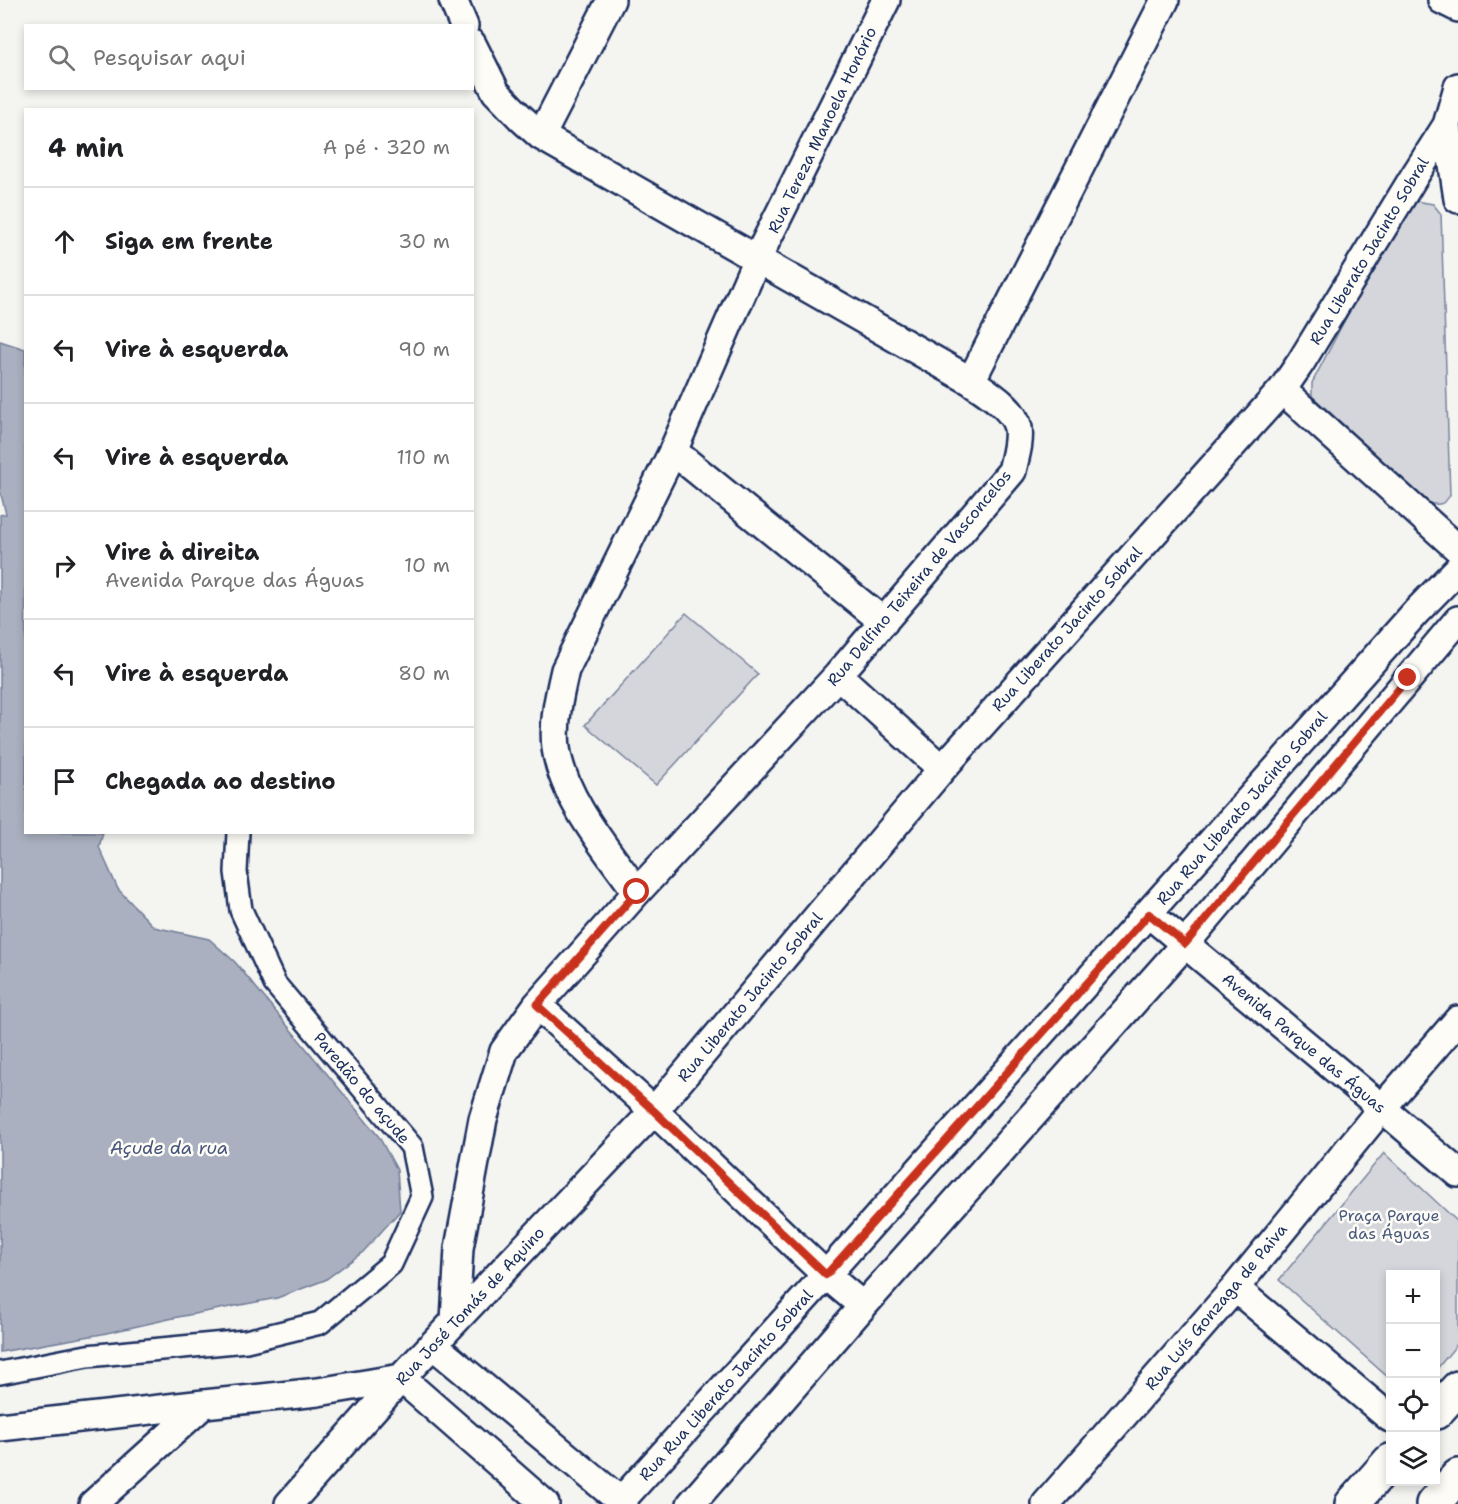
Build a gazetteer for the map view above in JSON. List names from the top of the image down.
{
  "streets": {
    "street": [
      "Rua Tereza Manoela Honório",
      "Rua Liberato Jacinto Sobral",
      "Rua Delfino Teixeira de Vasconcelos",
      "Rua Rua Liberato Jacinto Sobral",
      "Avenida Parque das Águas",
      "Paredão do açude",
      "Rua José Tomás de Aquino",
      "Rua Luís Gonzaga de Paiva"
    ]
  },
  "crossings": [
    ["Rua Tereza Manoela Honório", "Rua Delfino Teixeira de Vasconcelos"],
    ["Rua Liberato Jacinto Sobral", "Rua José Tomás de Aquino"],
    ["Rua Delfino Teixeira de Vasconcelos", "Rua José Tomás de Aquino"],
    ["Rua Rua Liberato Jacinto Sobral", "Avenida Parque das Águas"],
    ["Avenida Parque das Águas", "Rua Luís Gonzaga de Paiva"]
  ],
  "water": ["Açude da rua"],
  "parks": ["Praça Parque das Águas"],
  "page": {
    "search": "Pesquisar aqui",
    "heading": ["4 min", "A pé · 320 m"],
    "list": [
      ["Siga em frente", "30 m"],
      ["Vire à esquerda", "90 m"],
      ["Vire à esquerda", "110 m"],
      ["Vire à direita", "Avenida Parque das Águas", "10 m"],
      ["Vire à esquerda", "80 m"],
      "Chegada ao destino"
    ],
    "map_buttons": ["+", "−"]
  }
}
